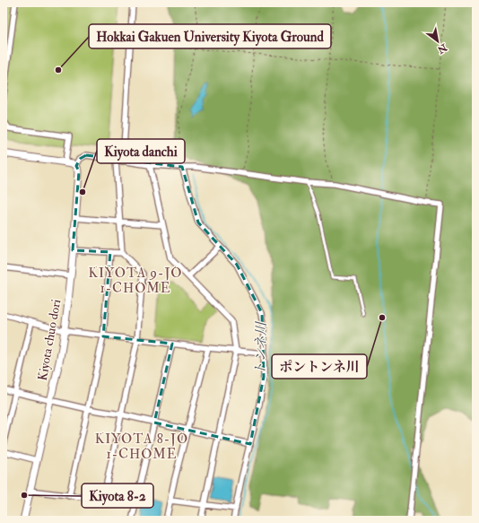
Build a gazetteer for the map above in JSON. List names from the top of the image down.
{
  "streets": {
    "street": ["Kiyota chuo dori"]
  },
  "districts": ["KIYOTA 9-JO 1-CHOME", "KIYOTA 8-JO 1-CHOME"],
  "water": ["トンネ川"],
  "places": [
    "Hokkai Gakuen University Kiyota Ground",
    "Kiyota danchi",
    "ポントンネ川",
    "Kiyota 8-2"
  ],
  "north": "bottom right"
}
